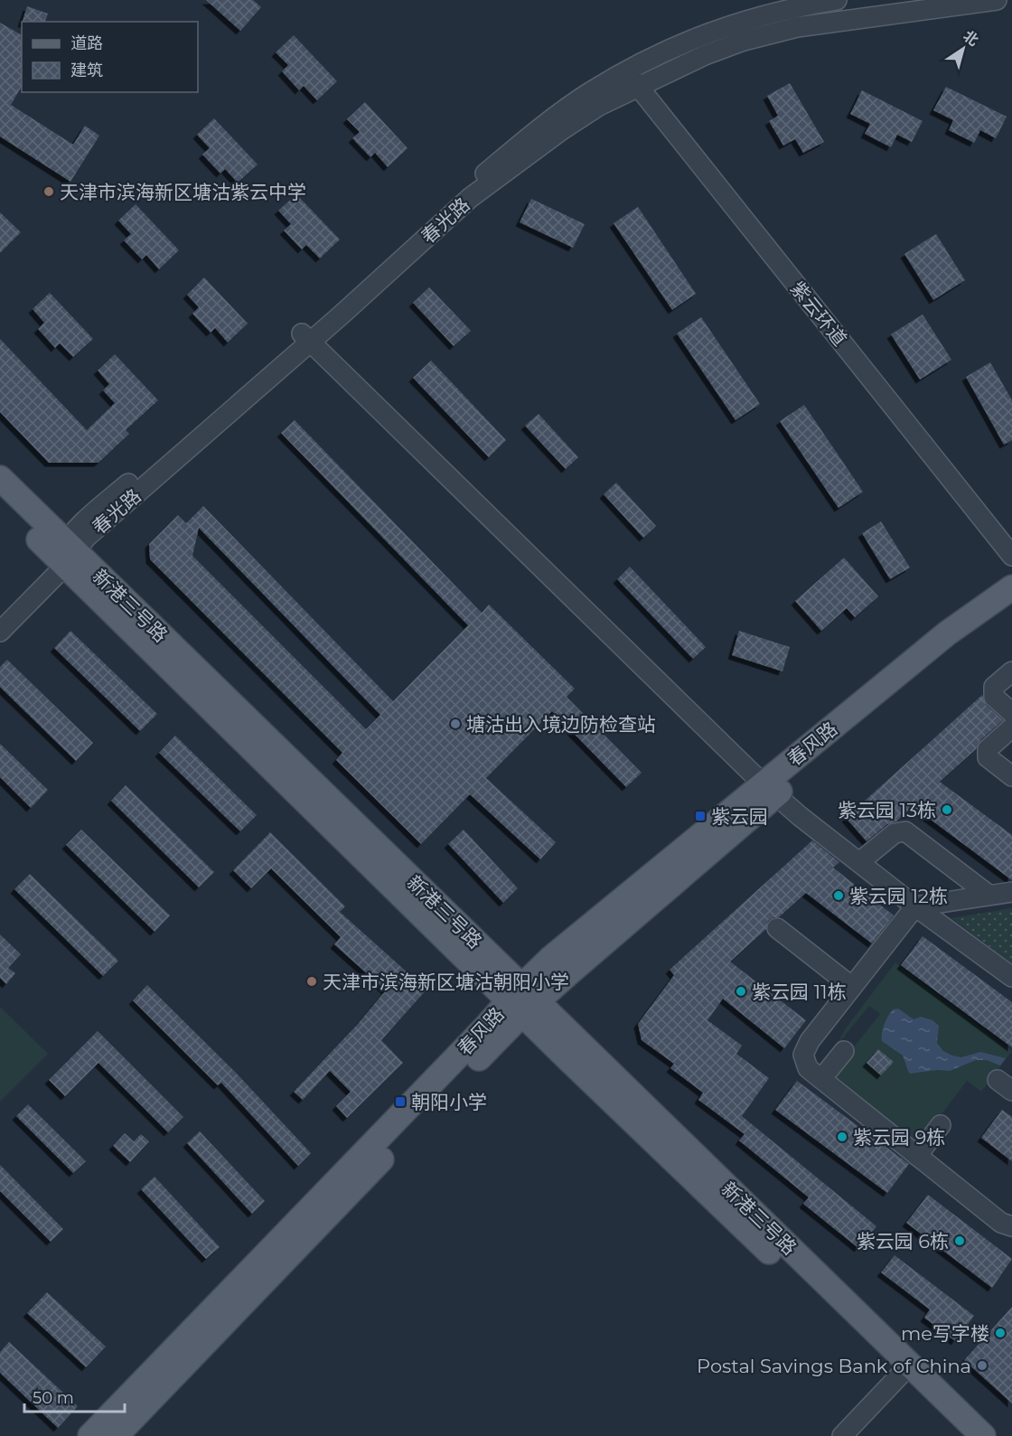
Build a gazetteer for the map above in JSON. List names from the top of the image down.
{
  "streets": {
    "main road": ["新港三号路", "春风路"],
    "street": ["春光路", "紫云环道"]
  },
  "crossings": [
    ["春光路", "紫云环道"],
    ["春光路", "新港三号路"],
    ["新港三号路", "春风路"]
  ],
  "places": {
    "other": [
      "天津市滨海新区塘沽紫云中学",
      "塘沽出入境边防检查站",
      "紫云园 13栋",
      "紫云园 12栋",
      "天津市滨海新区塘沽朝阳小学",
      "紫云园 11栋",
      "紫云园 9栋",
      "紫云园 6栋",
      "me写字楼",
      "Postal Savings Bank of China"
    ],
    "transit": ["紫云园", "朝阳小学"]
  },
  "legend": ["道路", "建筑"],
  "scale_bar": "50 m",
  "north": "top right"
}
